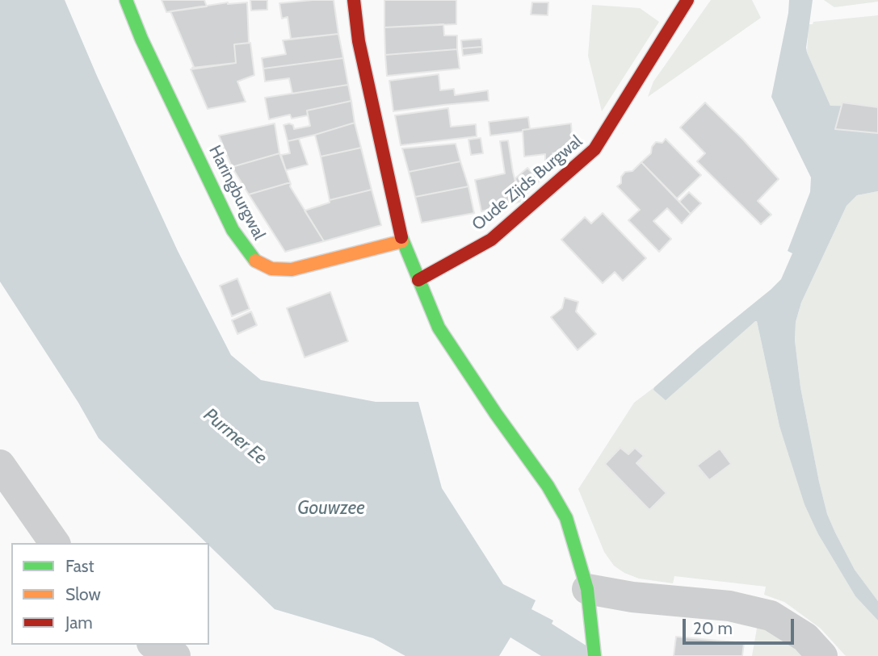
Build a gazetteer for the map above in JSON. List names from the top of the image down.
{
  "streets": {
    "street": ["Oude Zijds Burgwal", "Haringburgwal"]
  },
  "water": ["Purmer Ee", "Gouwzee"],
  "legend": ["Fast", "Slow", "Jam"],
  "scale_bar": "20 m"
}
